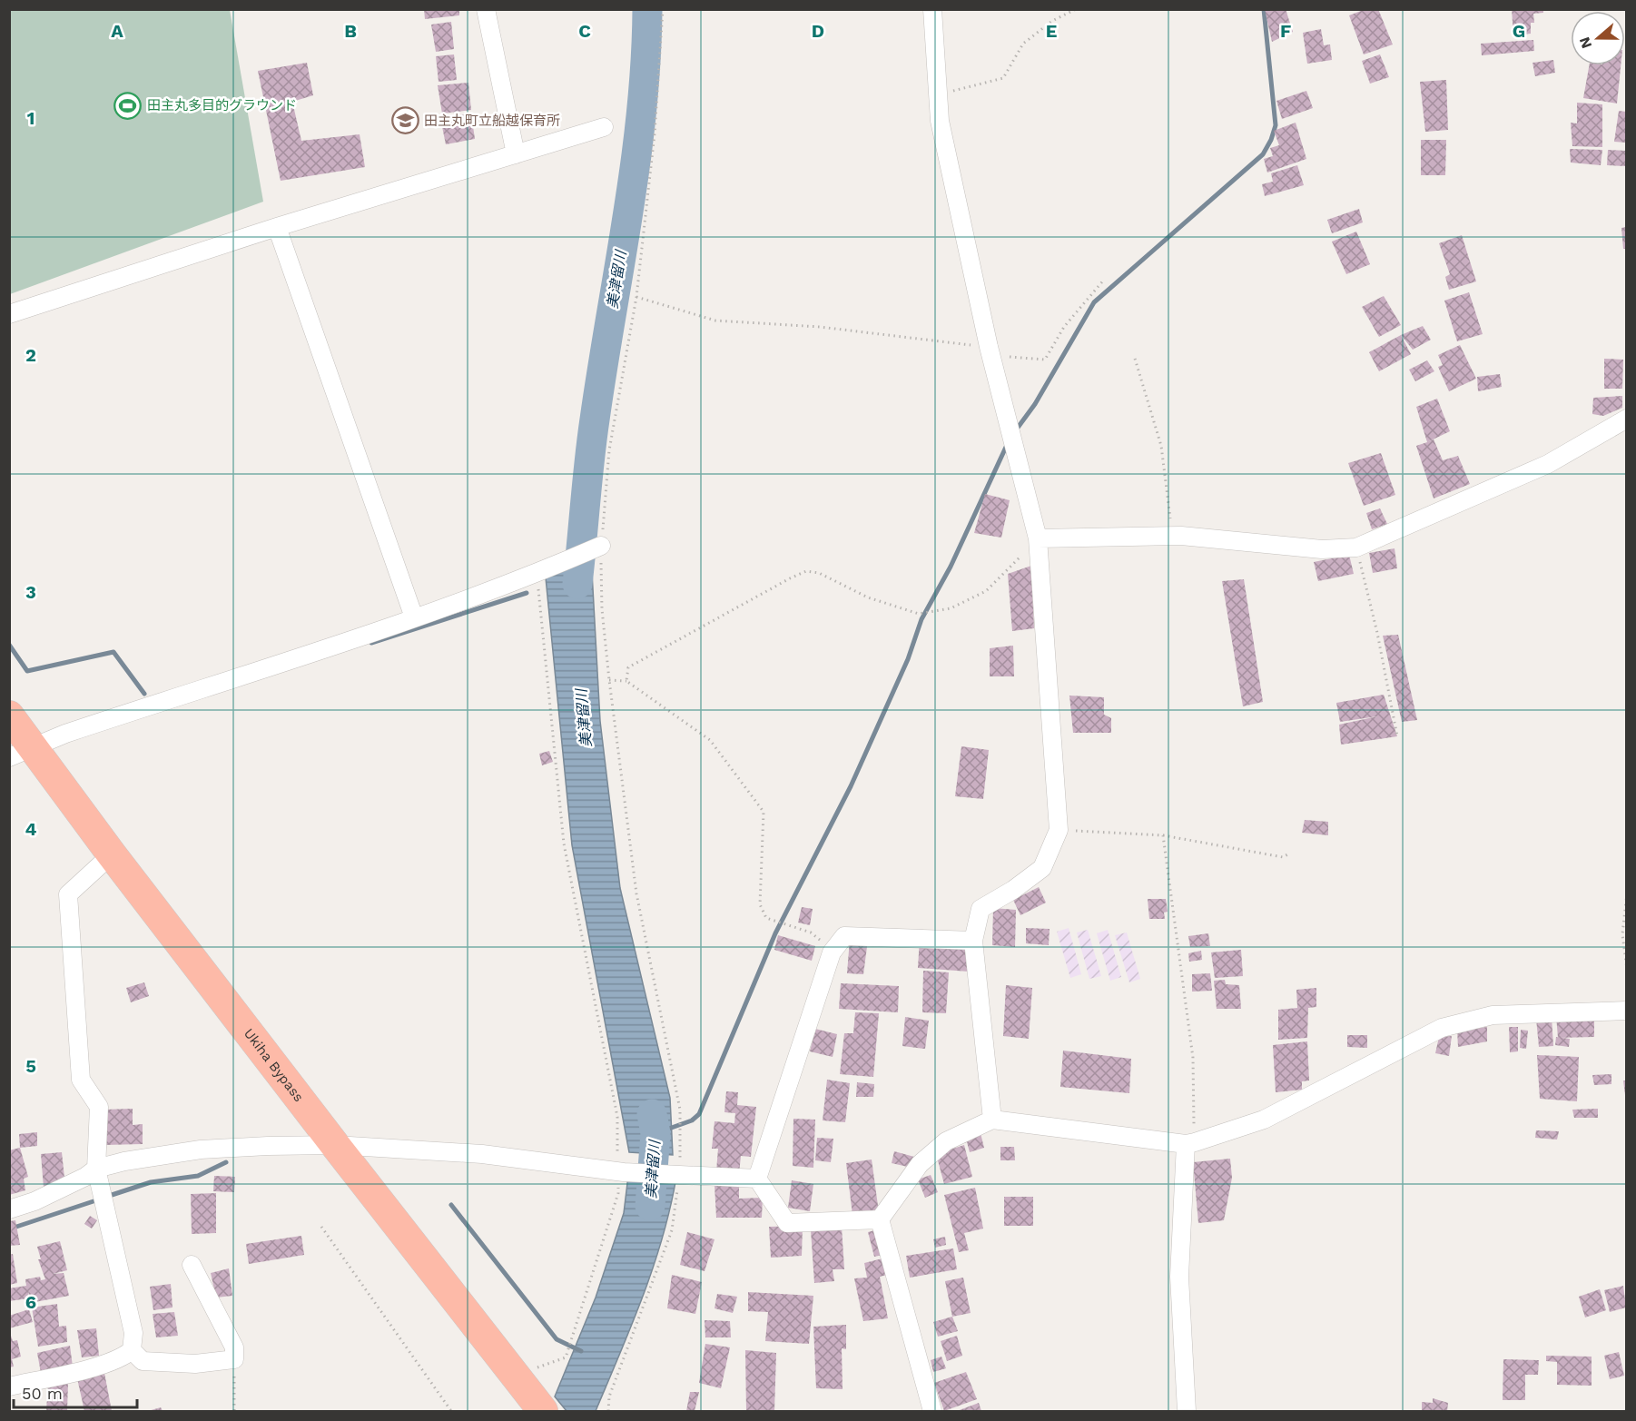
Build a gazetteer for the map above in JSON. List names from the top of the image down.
{
  "streets": {
    "highway": ["Ukiha Bypass"]
  },
  "water": ["美津留川"],
  "places": {
    "sports": ["田主丸多目的グラウンド"],
    "school or university": ["田主丸町立船越保育所"]
  },
  "scale_bar": "50 m",
  "north": "left",
  "grid": {
    "columns": [
      "A",
      "B",
      "C",
      "D",
      "E",
      "F",
      "G"
    ],
    "rows": [
      "1",
      "2",
      "3",
      "4",
      "5",
      "6"
    ]
  }
}
